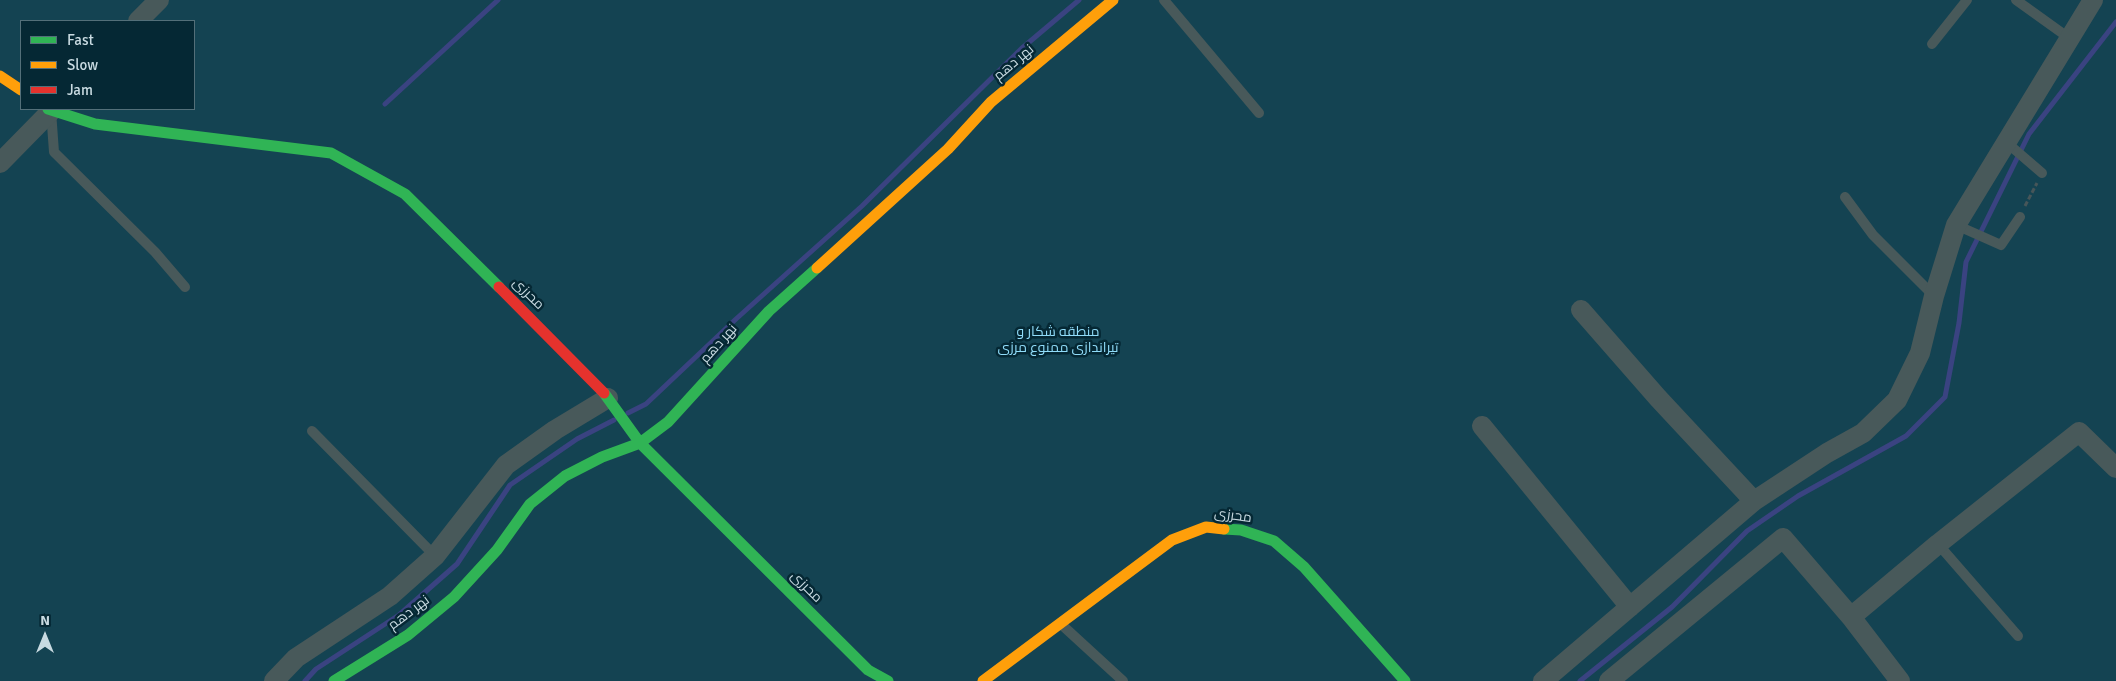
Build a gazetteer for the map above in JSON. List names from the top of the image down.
{
  "streets": {
    "street": ["نهر دهم", "محرزی"]
  },
  "crossings": [
    ["نهر دهم", "محرزی"]
  ],
  "parks": ["منطقه شکار و تیراندازی ممنوع مرزی"],
  "legend": ["Fast", "Slow", "Jam"],
  "north": "top"
}
